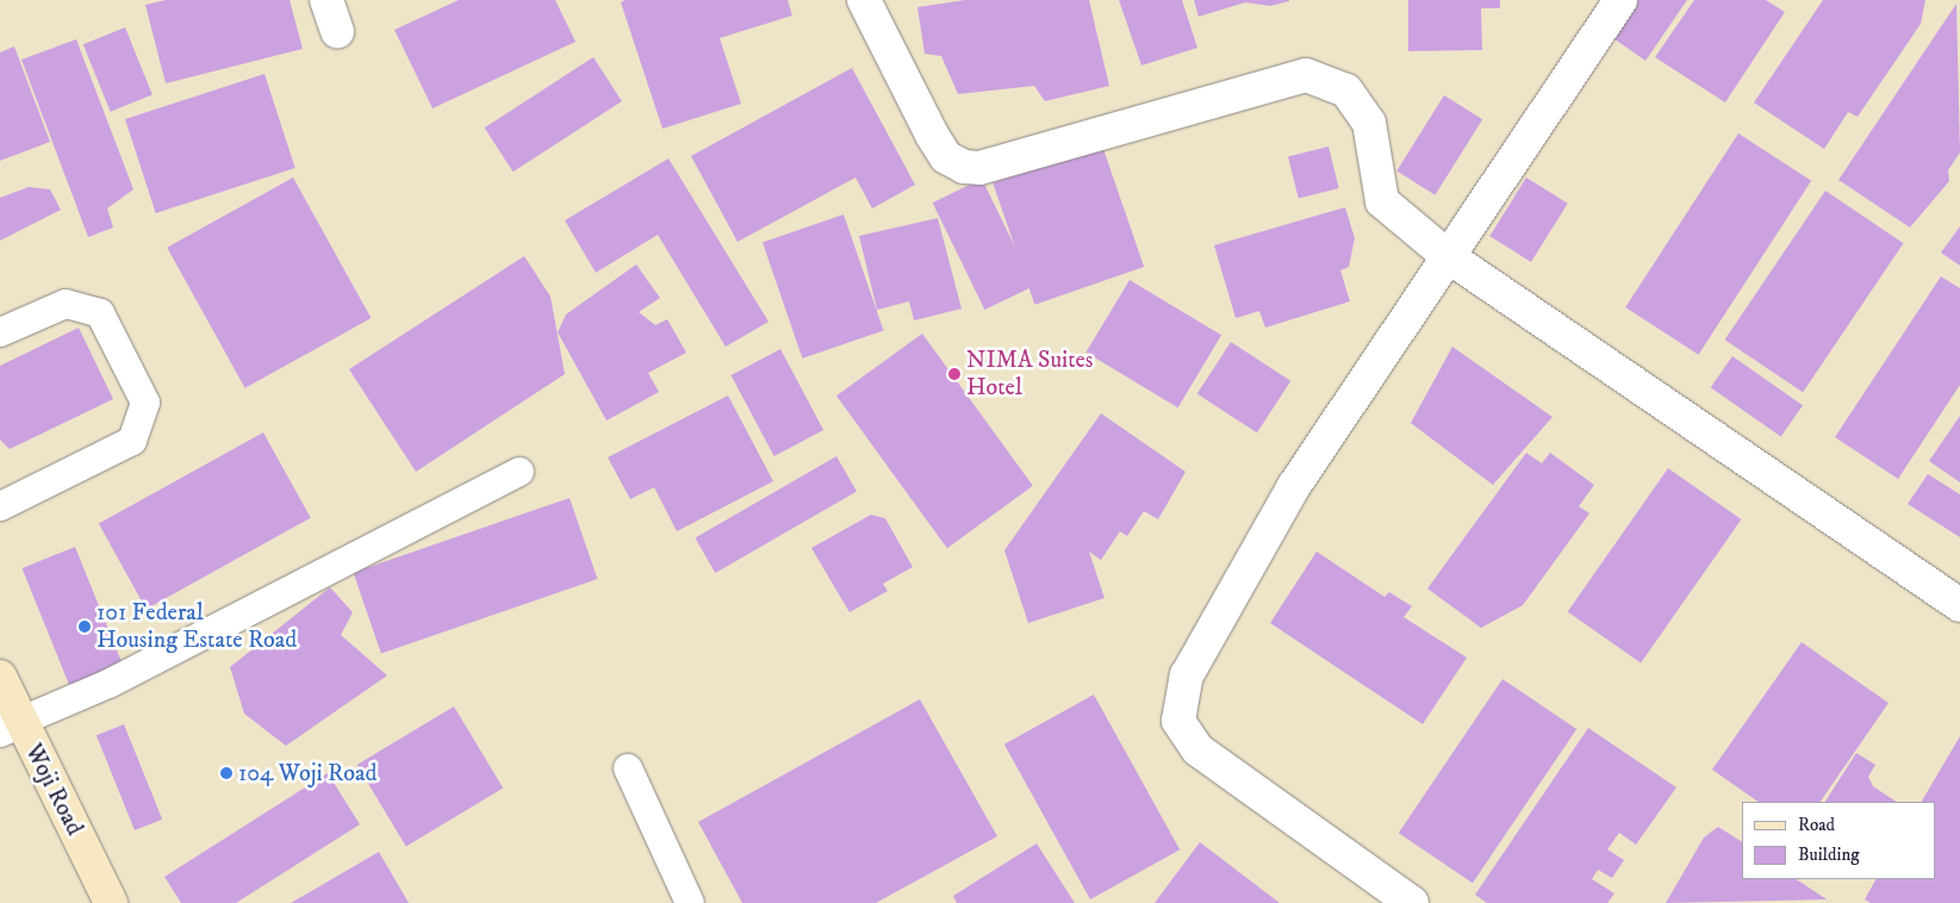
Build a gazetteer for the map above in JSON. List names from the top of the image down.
{
  "streets": {
    "main road": ["Woji Road"]
  },
  "places": ["NIMA Suites Hotel", "101 Federal Housing Estate Road", "104 Woji Road"],
  "legend": ["Road", "Building"]
}
